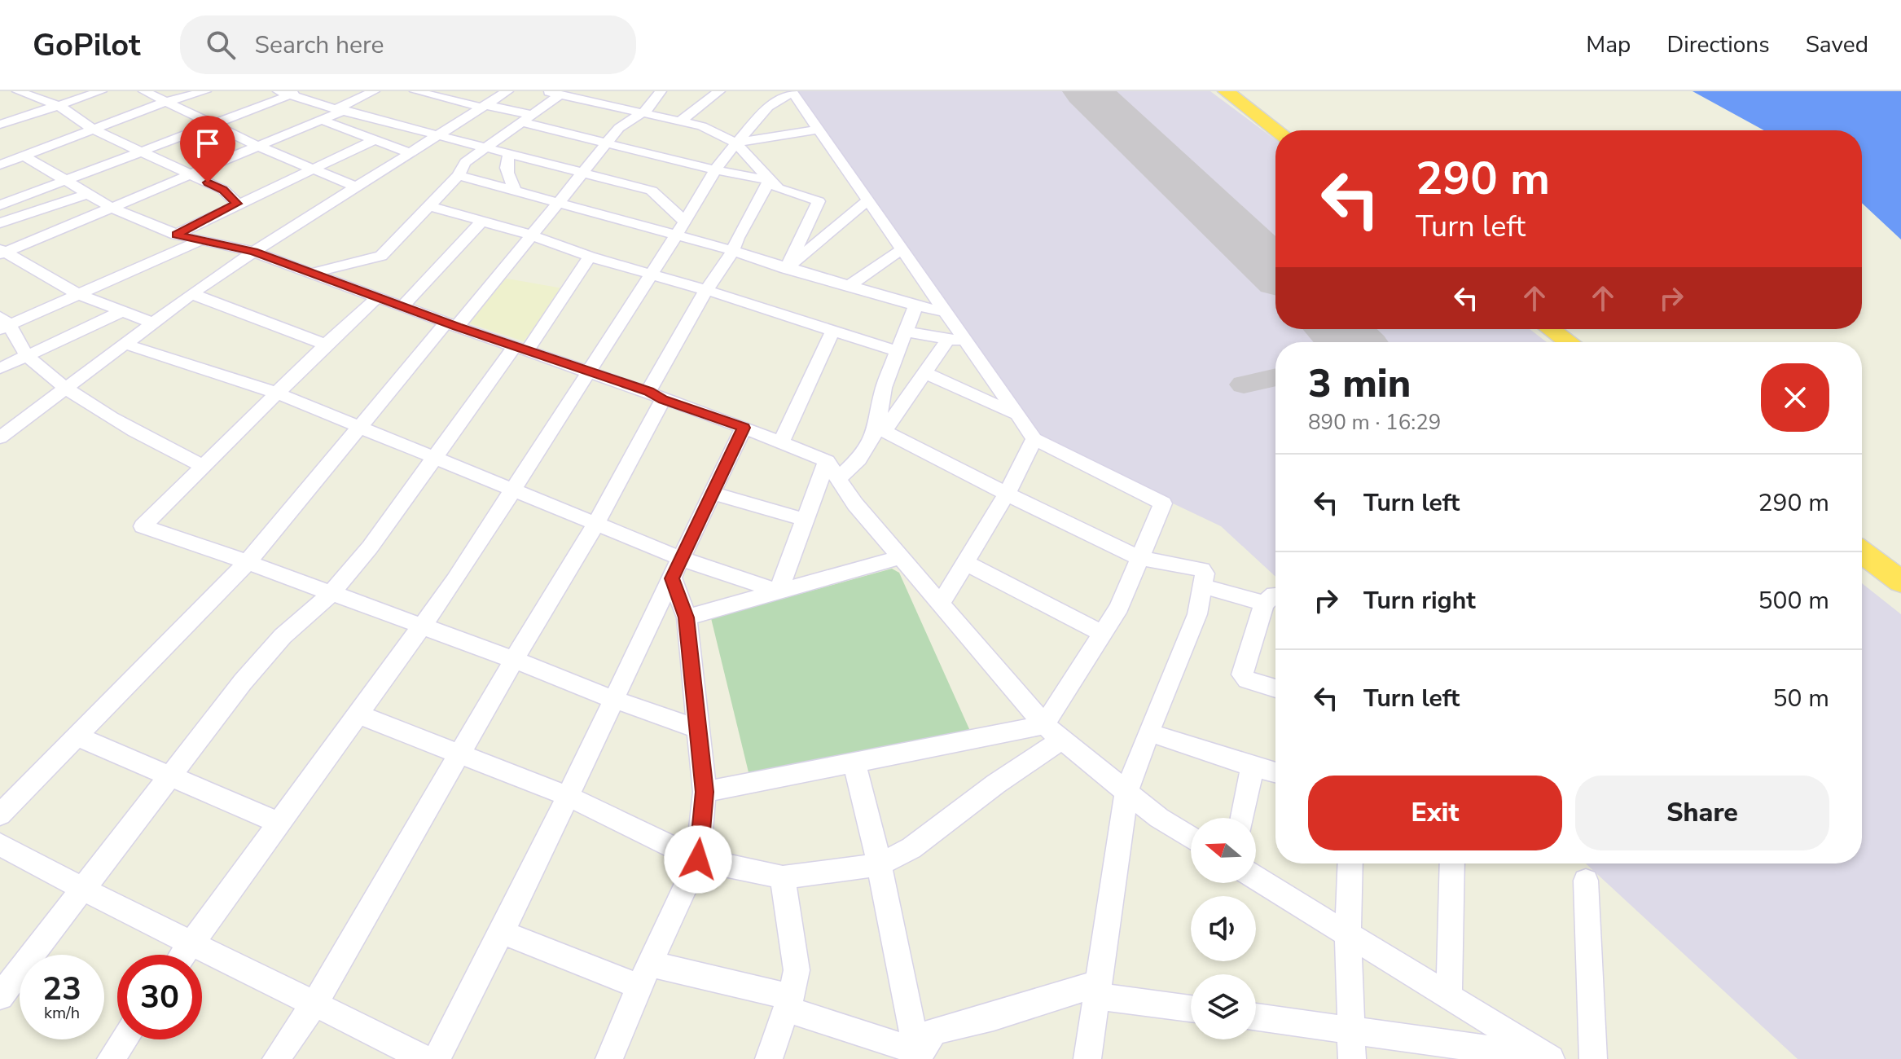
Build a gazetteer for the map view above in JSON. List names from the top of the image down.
{
  "north": "left",
  "page": {
    "header": "GoPilot",
    "search": "Search here",
    "nav": ["Map", "Directions", "Saved"],
    "turn": ["290 m", "Turn left"],
    "heading": ["3 min", "890 m · 16:29"],
    "list": [
      {
        "name": "Turn left",
        "value": "290 m"
      },
      {
        "name": "Turn right",
        "value": "500 m"
      },
      {
        "name": "Turn left",
        "value": "50 m"
      }
    ],
    "buttons": ["Exit", "Share"],
    "speed": "23 km/h",
    "limit": "30"
  }
}
